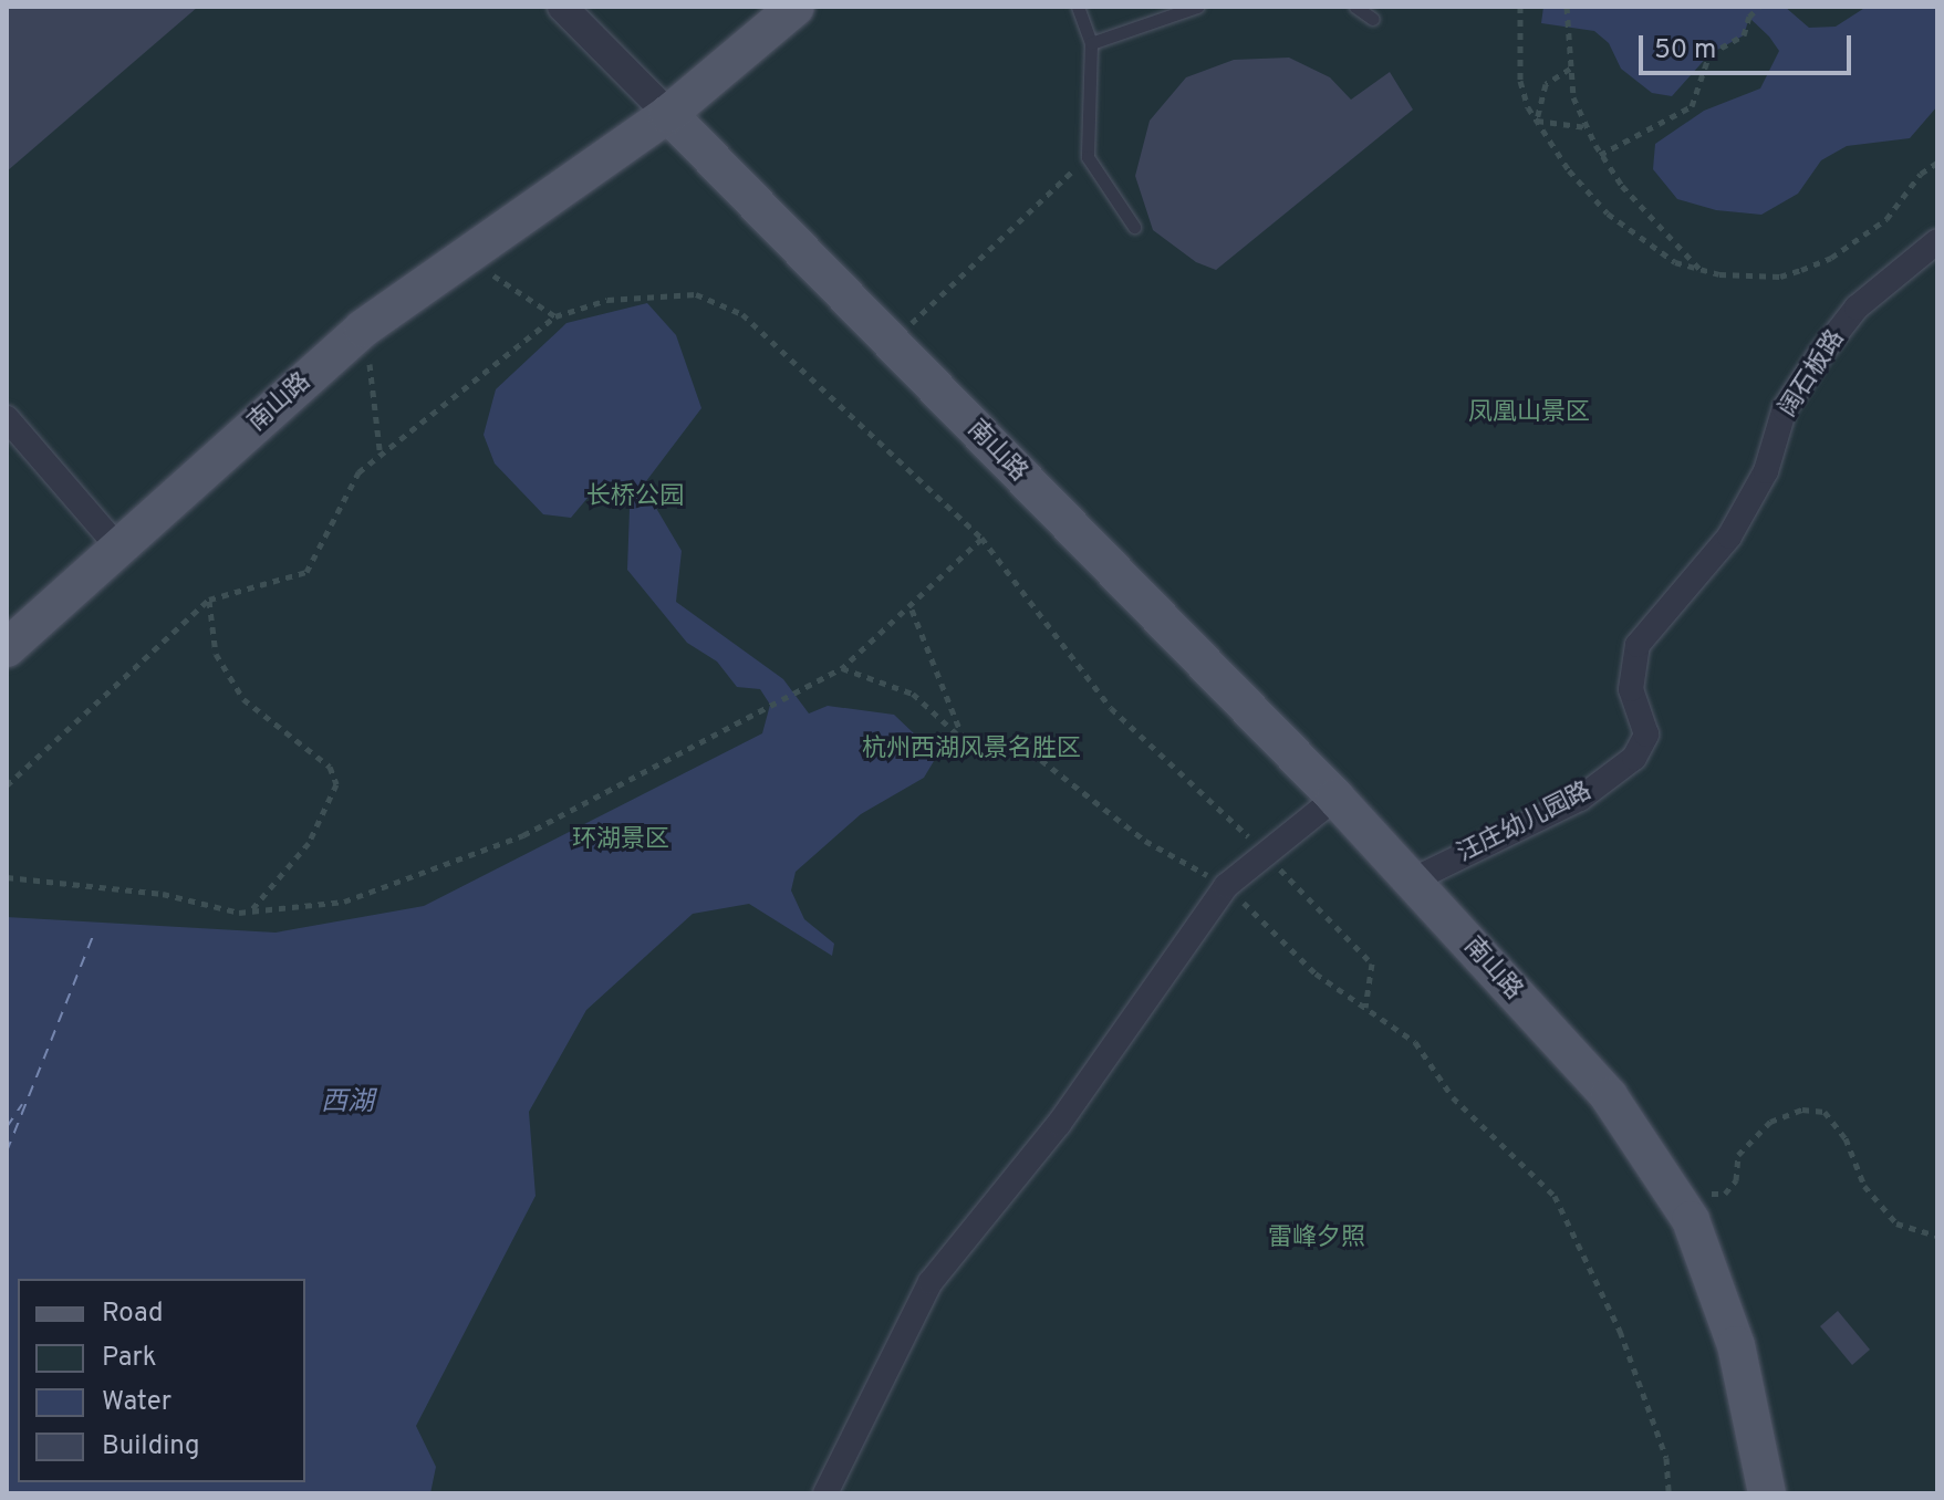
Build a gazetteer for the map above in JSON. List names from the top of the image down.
{
  "streets": {
    "main road": ["南山路"],
    "street": ["阔石板路", "汪庄幼儿园路"]
  },
  "crossings": [
    ["阔石板路", "汪庄幼儿园路"],
    ["南山路", "汪庄幼儿园路"]
  ],
  "water": ["西湖"],
  "parks": [
    "凤凰山景区",
    "长桥公园",
    "杭州西湖风景名胜区",
    "环湖景区",
    "雷峰夕照"
  ],
  "legend": [
    "Road",
    "Park",
    "Water",
    "Building"
  ],
  "scale_bar": "50 m"
}
